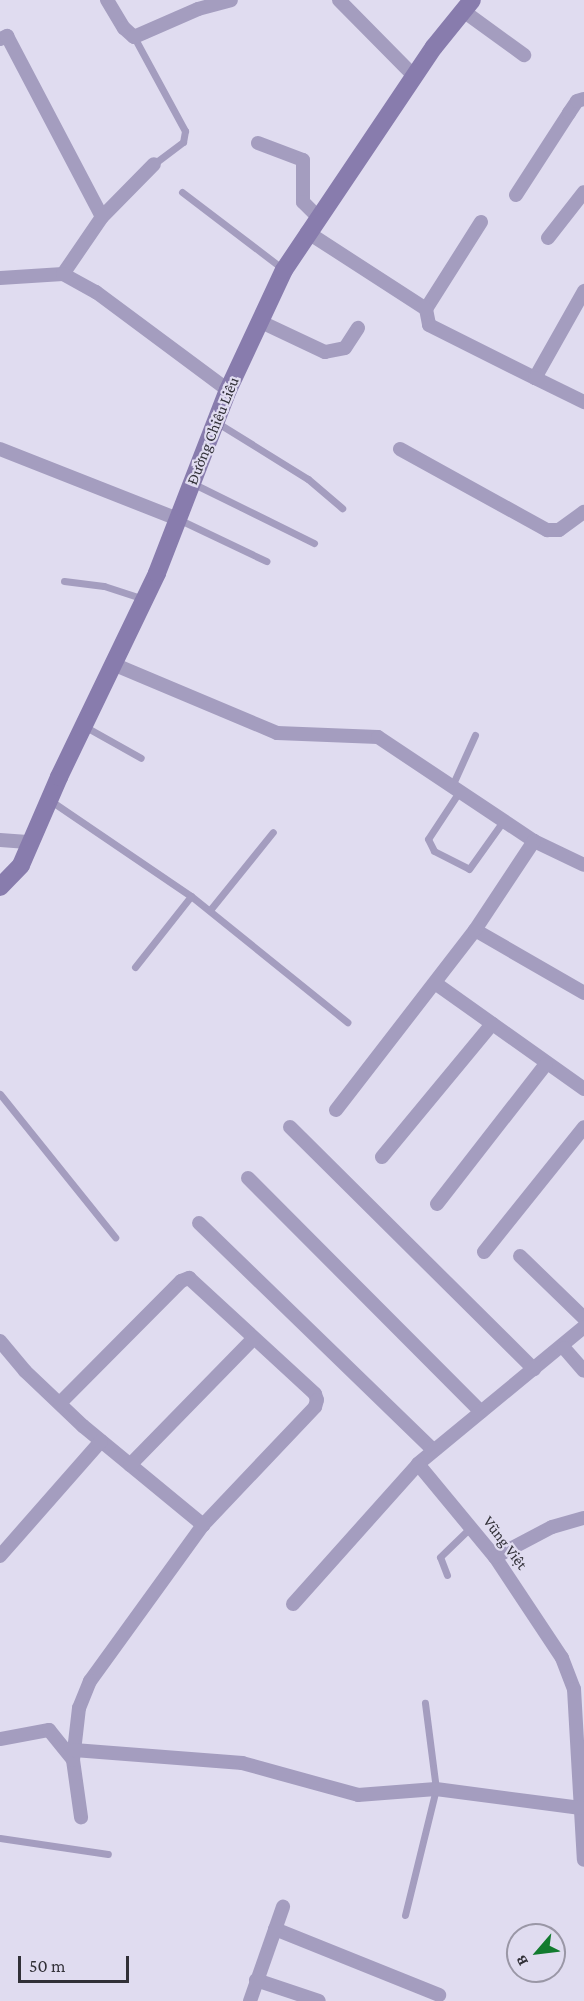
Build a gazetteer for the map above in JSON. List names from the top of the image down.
{
  "streets": {
    "street": ["Đường Chiêu Liêu", "Vũng Việt"]
  },
  "scale_bar": "50 m",
  "north": "bottom left"
}
